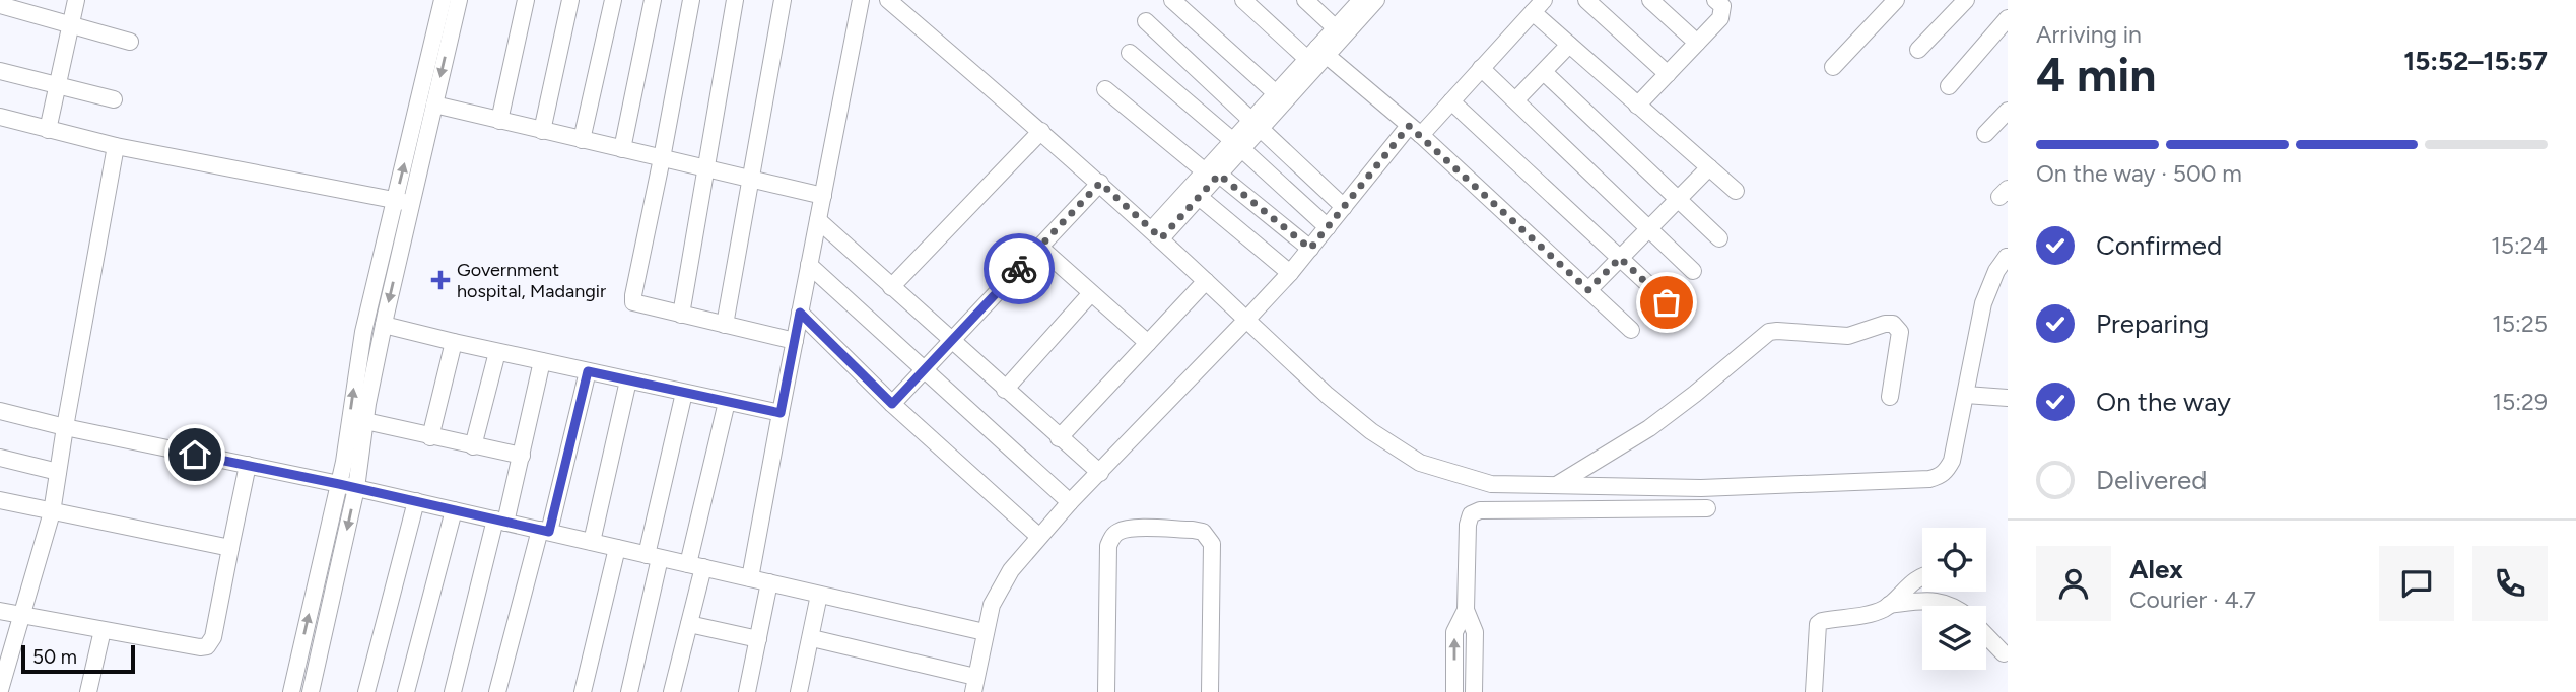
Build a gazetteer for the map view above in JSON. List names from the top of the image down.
{
  "places": {
    "health": ["Government hospital, Madangir"]
  },
  "scale_bar": "50 m",
  "page": {
    "heading": ["4 min", "Arriving in", "15:52–15:57"],
    "panel": ["Alex", "Courier · 4.7"],
    "bar": "On the way · 500 m",
    "list": [
      ["Confirmed", "15:24"],
      ["Preparing", "15:25"],
      ["On the way", "15:29"],
      "Delivered"
    ],
    "scale": "50 m"
  }
}
